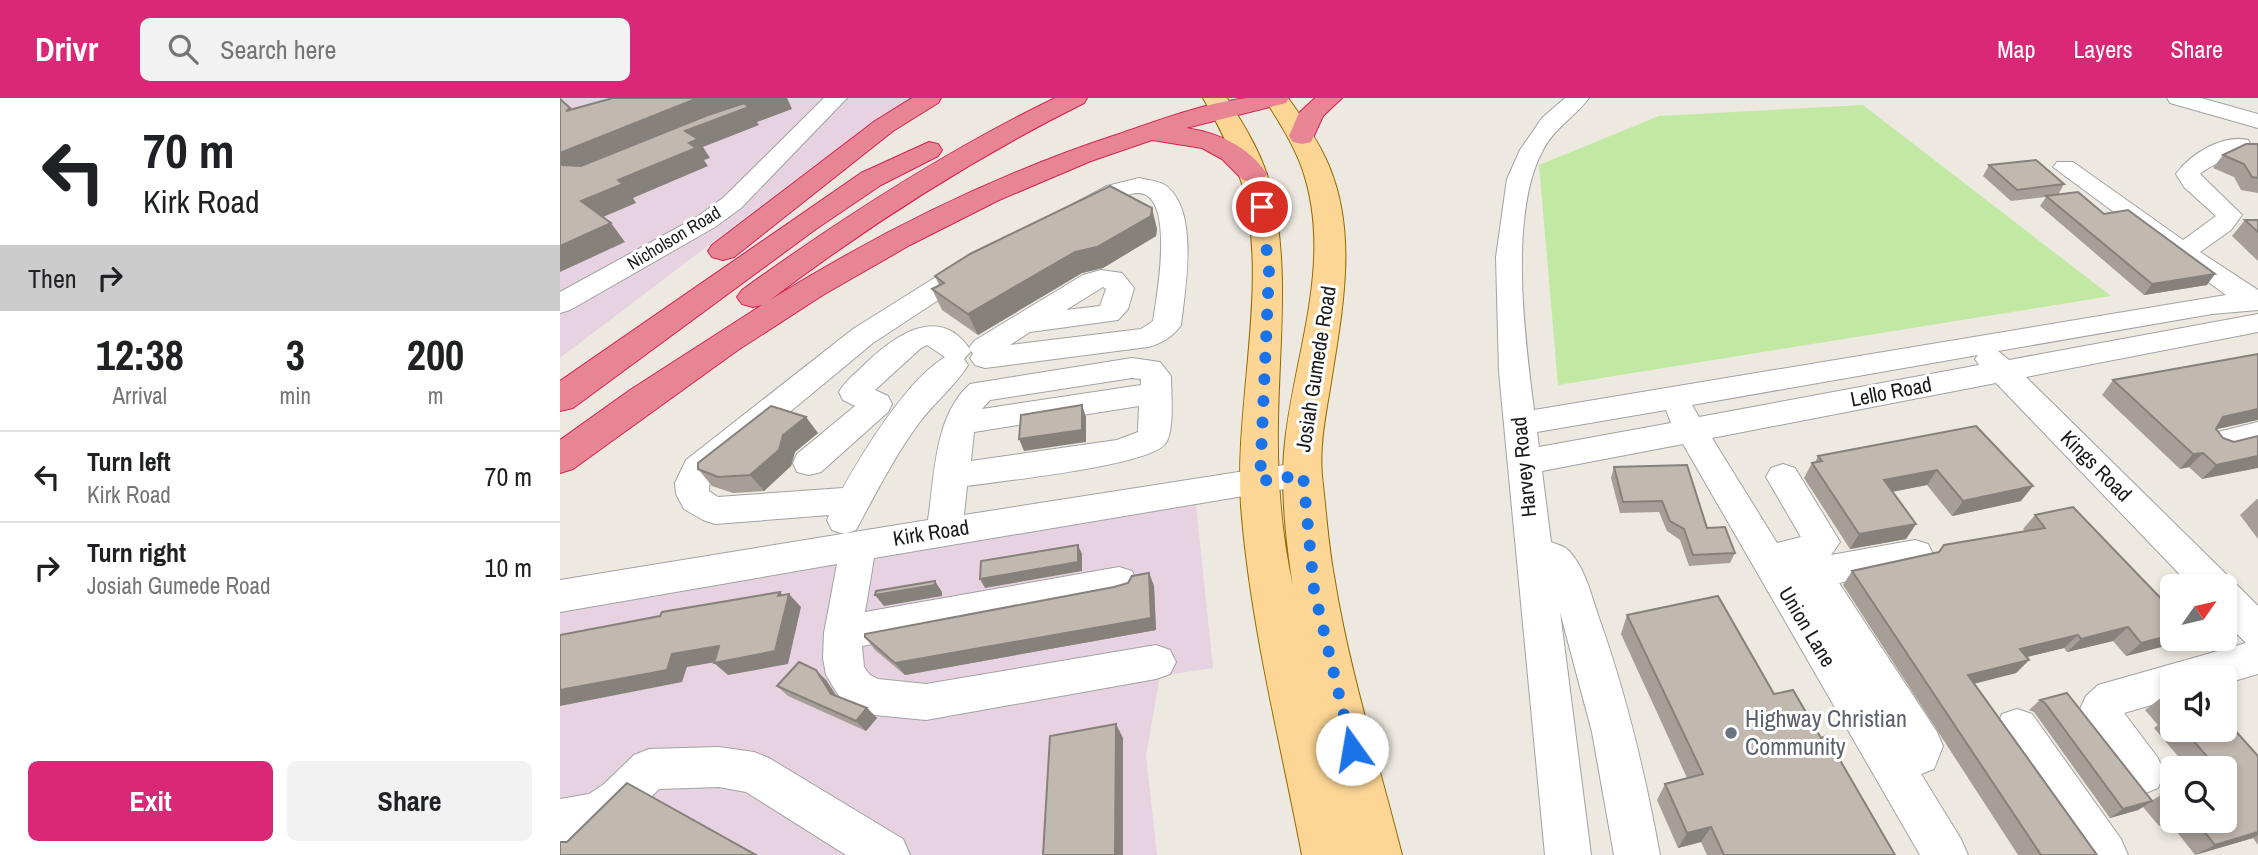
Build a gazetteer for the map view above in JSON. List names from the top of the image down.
{
  "streets": {
    "main road": ["Josiah Gumede Road"],
    "street": [
      "Nicholson Road",
      "Lello Road",
      "Kings Road",
      "Harvey Road",
      "Kirk Road"
    ]
  },
  "crossings": [
    ["Josiah Gumede Road", "Kirk Road"],
    ["Lello Road", "Kings Road"],
    ["Lello Road", "Harvey Road"]
  ],
  "places": ["Highway Christian Community"],
  "north": "top right",
  "page": {
    "header": "Drivr",
    "search": "Search here",
    "nav": ["Map", "Layers", "Share"],
    "turn": ["70 m", "Kirk Road"],
    "then": "Then",
    "eta": [
      "12:38",
      "Arrival",
      "3",
      "min",
      "200",
      "m"
    ],
    "list": [
      {
        "name": "Turn left",
        "note": "Kirk Road",
        "value": "70 m"
      },
      {
        "name": "Turn right",
        "note": "Josiah Gumede Road",
        "value": "10 m"
      }
    ],
    "buttons": ["Exit", "Share"]
  }
}
